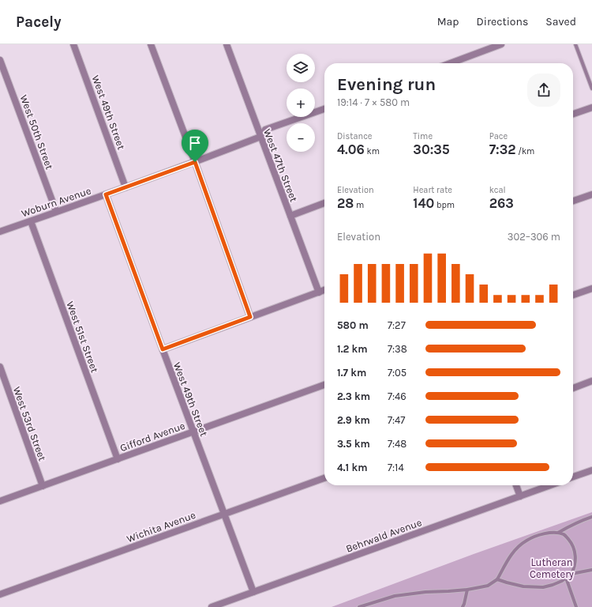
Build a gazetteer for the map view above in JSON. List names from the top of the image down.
{
  "streets": {
    "street": [
      "West 49th Street",
      "West 50th Street",
      "West 47th Street",
      "Woburn Avenue",
      "West 51st Street",
      "West 53rd Street",
      "Gifford Avenue",
      "Wichita Avenue",
      "Behrwald Avenue"
    ]
  },
  "crossings": [
    ["West 49th Street", "Woburn Avenue"],
    ["West 49th Street", "Gifford Avenue"],
    ["West 49th Street", "Wichita Avenue"],
    ["West 49th Street", "Behrwald Avenue"],
    ["West 50th Street", "Woburn Avenue"],
    ["West 47th Street", "Woburn Avenue"],
    ["Woburn Avenue", "West 51st Street"],
    ["West 51st Street", "Gifford Avenue"],
    ["West 53rd Street", "Gifford Avenue"]
  ],
  "parks": ["Lutheran Cemetery"],
  "page": {
    "header": "Pacely",
    "nav": ["Map", "Directions", "Saved"],
    "map_buttons": ["+", "−"],
    "heading": ["Evening run", "19:14 · 7 × 580 m"],
    "stats": [
      ["Distance", "4.06 km"],
      ["Time", "30:35"],
      ["Pace", "7:32 /km"],
      ["Elevation", "28 m"],
      ["Heart rate", "140 bpm"],
      ["kcal", "263"]
    ],
    "chart": ["Elevation", "302–306 m"],
    "list": [
      {
        "name": "580 m",
        "note": "7:27"
      },
      {
        "name": "1.2 km",
        "note": "7:38"
      },
      {
        "name": "1.7 km",
        "note": "7:05"
      },
      {
        "name": "2.3 km",
        "note": "7:46"
      },
      {
        "name": "2.9 km",
        "note": "7:47"
      },
      {
        "name": "3.5 km",
        "note": "7:48"
      },
      {
        "name": "4.1 km",
        "note": "7:14"
      }
    ]
  }
}
